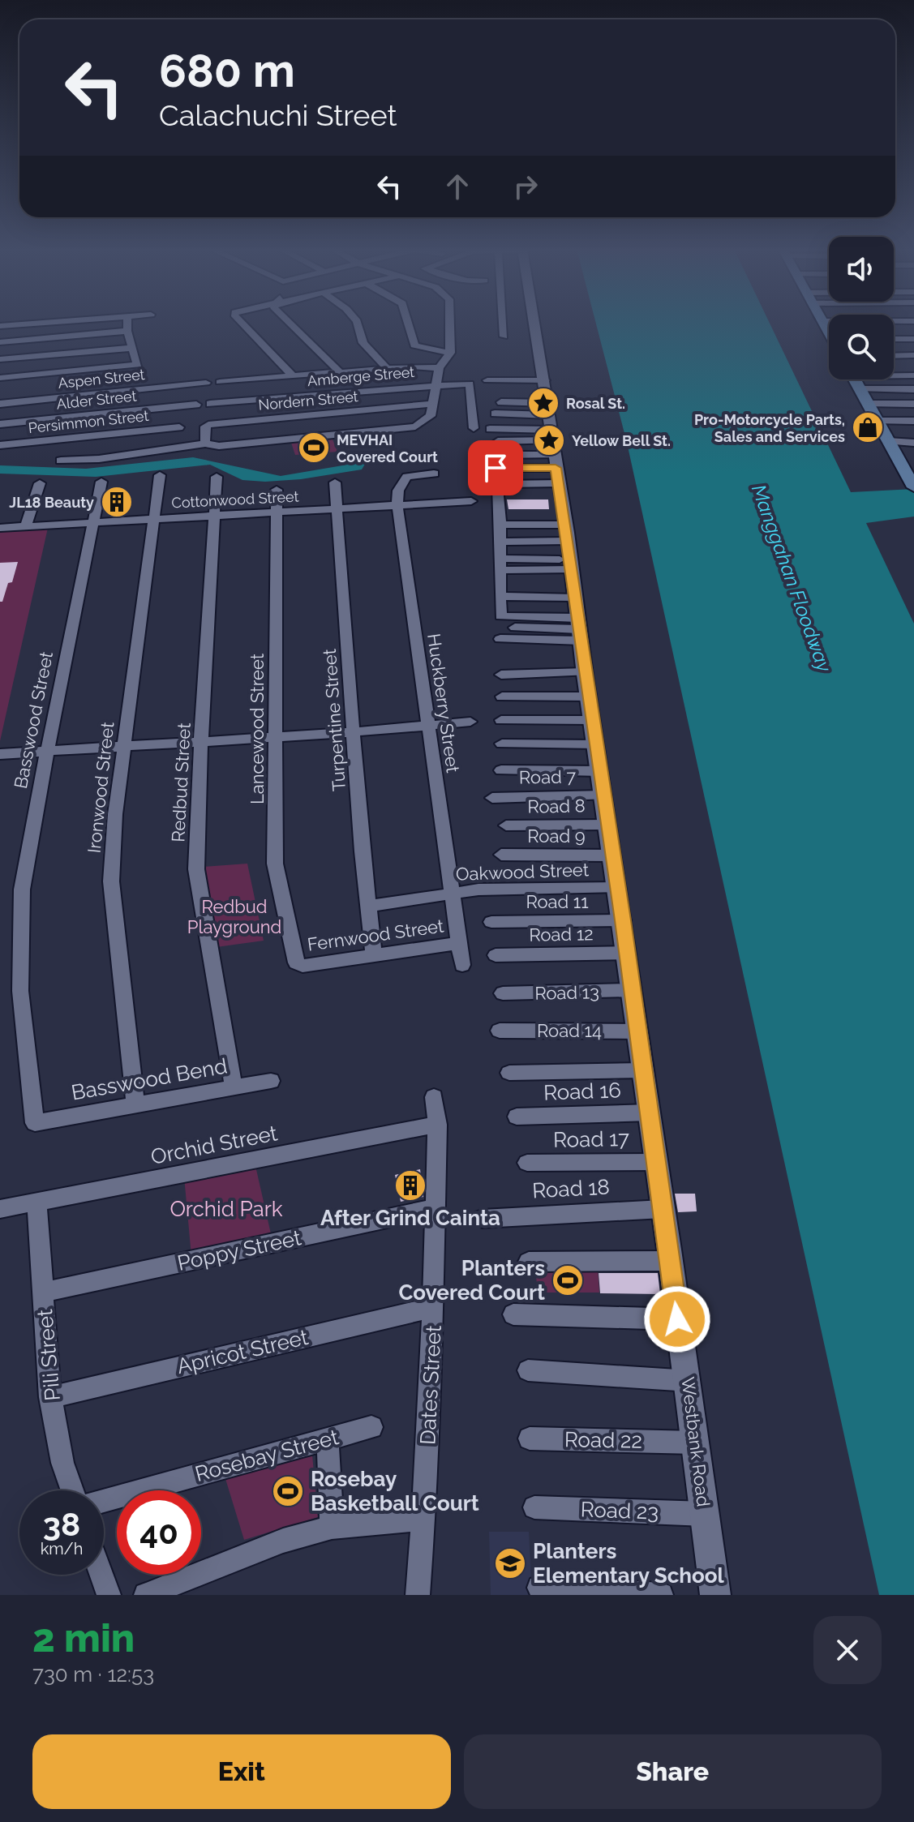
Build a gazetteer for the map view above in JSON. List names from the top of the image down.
{
  "streets": {
    "street": [
      "Amberge Street",
      "Aspen Street",
      "Alder Street",
      "Nordern Street",
      "Persimmon Street",
      "Cottonwood Street",
      "Huckberry Street",
      "Basswood Street",
      "Turpentine Street",
      "Lancewood Street",
      "Road 7",
      "Redbud Street",
      "Ironwood Street",
      "Road 8",
      "Road 9",
      "Oakwood Street",
      "Road 11",
      "Road 12",
      "Fernwood Street",
      "Road 13",
      "Road 14",
      "Basswood Bend",
      "Road 16",
      "Road 17",
      "Orchid Street",
      "Road 18",
      "Poppy Street",
      "Apricot Street",
      "Pili Street",
      "Dates Street",
      "Road 22",
      "Westbank Road",
      "Rosebay Street",
      "Road 23"
    ]
  },
  "crossings": [
    ["Cottonwood Street", "Huckberry Street"],
    ["Cottonwood Street", "Basswood Street"],
    ["Cottonwood Street", "Turpentine Street"],
    ["Cottonwood Street", "Lancewood Street"],
    ["Cottonwood Street", "Redbud Street"],
    ["Cottonwood Street", "Ironwood Street"],
    ["Huckberry Street", "Oakwood Street"],
    ["Huckberry Street", "Fernwood Street"],
    ["Basswood Street", "Basswood Bend"],
    ["Turpentine Street", "Oakwood Street"],
    ["Turpentine Street", "Fernwood Street"],
    ["Lancewood Street", "Fernwood Street"],
    ["Road 7", "Westbank Road"],
    ["Redbud Street", "Basswood Bend"],
    ["Ironwood Street", "Basswood Bend"],
    ["Road 8", "Westbank Road"],
    ["Road 9", "Westbank Road"],
    ["Oakwood Street", "Westbank Road"],
    ["Road 11", "Westbank Road"],
    ["Road 12", "Westbank Road"],
    ["Road 13", "Westbank Road"],
    ["Road 14", "Westbank Road"],
    ["Road 16", "Westbank Road"],
    ["Road 17", "Westbank Road"],
    ["Orchid Street", "Pili Street"],
    ["Orchid Street", "Dates Street"],
    ["Road 18", "Westbank Road"],
    ["Poppy Street", "Pili Street"],
    ["Poppy Street", "Dates Street"],
    ["Apricot Street", "Pili Street"],
    ["Apricot Street", "Dates Street"],
    ["Road 22", "Westbank Road"],
    ["Westbank Road", "Road 23"]
  ],
  "water": ["Manggahan Floodway"],
  "parks": ["Redbud Playground", "Orchid Park"],
  "places": {
    "place": ["Rosal St.", "Yellow Bell St."],
    "shop": ["Pro-Motorcycle Parts, Sales and Services"],
    "sports": ["MEVHAI Covered Court", "Planters Covered Court", "Rosebay Basketball Court"],
    "building": ["JL18 Beauty", "After Grind Cainta"],
    "school or university": ["Planters Elementary School"]
  },
  "page": {
    "turn": ["680 m", "Calachuchi Street"],
    "speed": "38 km/h",
    "limit": "40",
    "heading": ["2 min", "730 m · 12:53"],
    "buttons": ["Exit", "Share"]
  }
}
